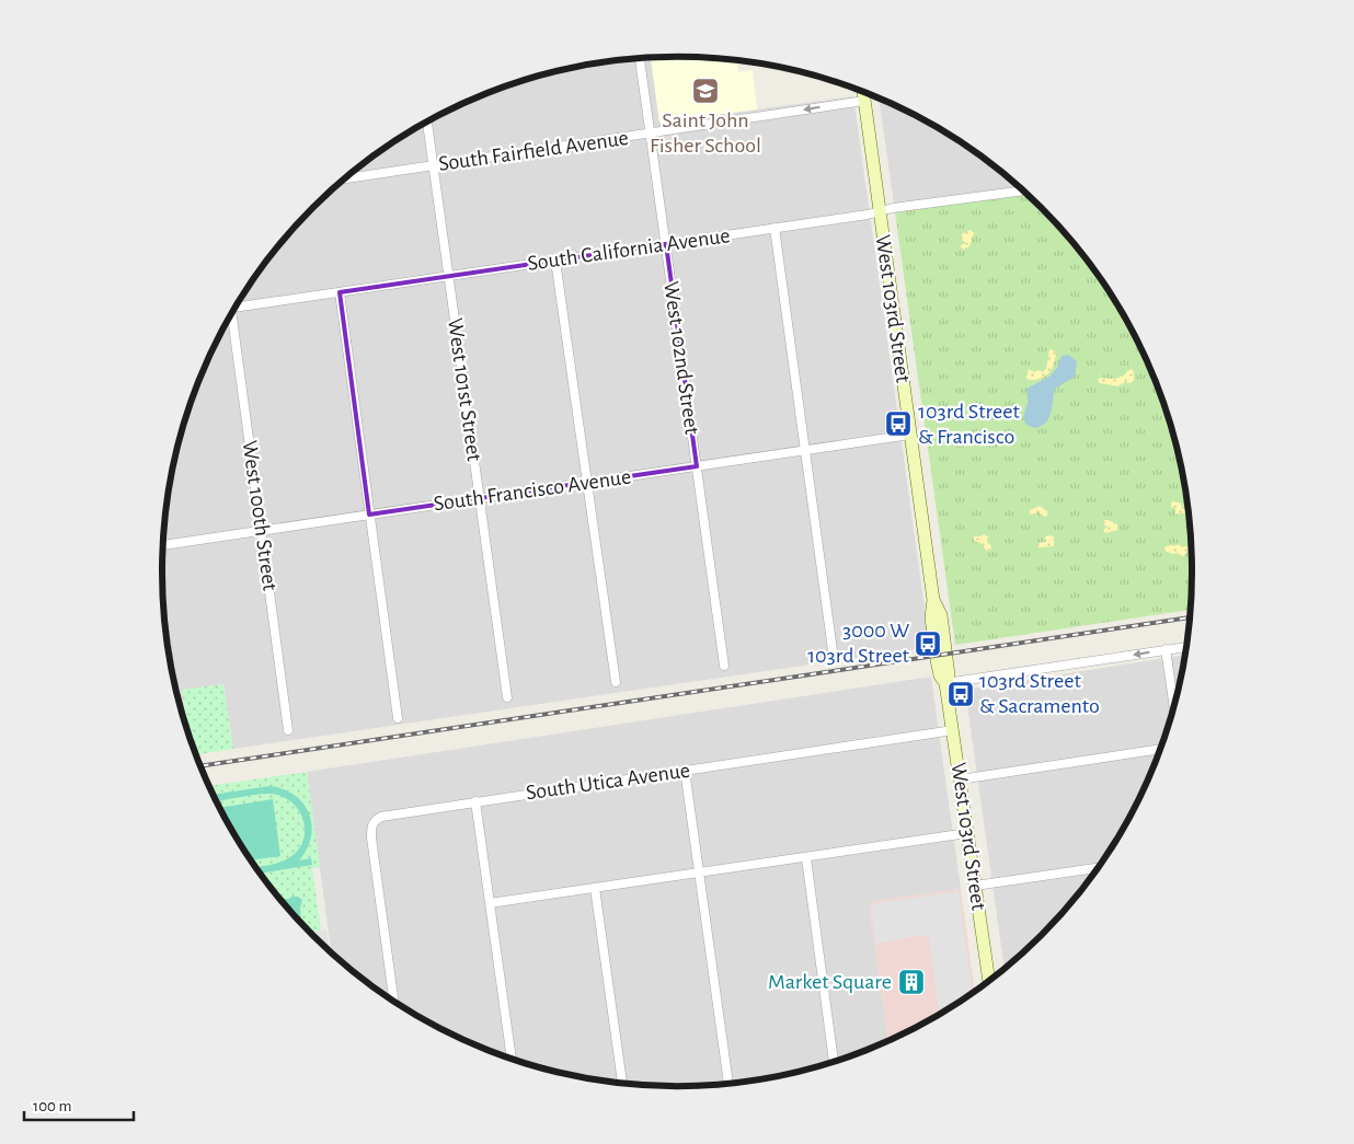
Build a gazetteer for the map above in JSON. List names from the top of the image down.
{
  "streets": {
    "main road": ["West 103rd Street"],
    "street": [
      "South Fairfield Avenue",
      "South California Avenue",
      "West 102nd Street",
      "West 101st Street",
      "South Francisco Avenue",
      "West 100th Street",
      "South Utica Avenue"
    ]
  },
  "crossings": [
    ["South Fairfield Avenue", "West 103rd Street"],
    ["South Fairfield Avenue", "West 102nd Street"],
    ["South Fairfield Avenue", "West 101st Street"],
    ["South California Avenue", "West 103rd Street"],
    ["South California Avenue", "West 102nd Street"],
    ["South California Avenue", "West 101st Street"],
    ["West 103rd Street", "South Francisco Avenue"],
    ["West 103rd Street", "South Utica Avenue"],
    ["West 102nd Street", "South Francisco Avenue"],
    ["West 101st Street", "South Francisco Avenue"],
    ["South Francisco Avenue", "West 100th Street"]
  ],
  "one_way": ["South Fairfield Avenue"],
  "places": {
    "school or university": ["Saint John Fisher School"],
    "bus stop": ["103rd Street & Francisco", "3000 W 103rd Street", "103rd Street & Sacramento"],
    "building": ["Market Square"]
  },
  "scale_bar": "100 m"
}
